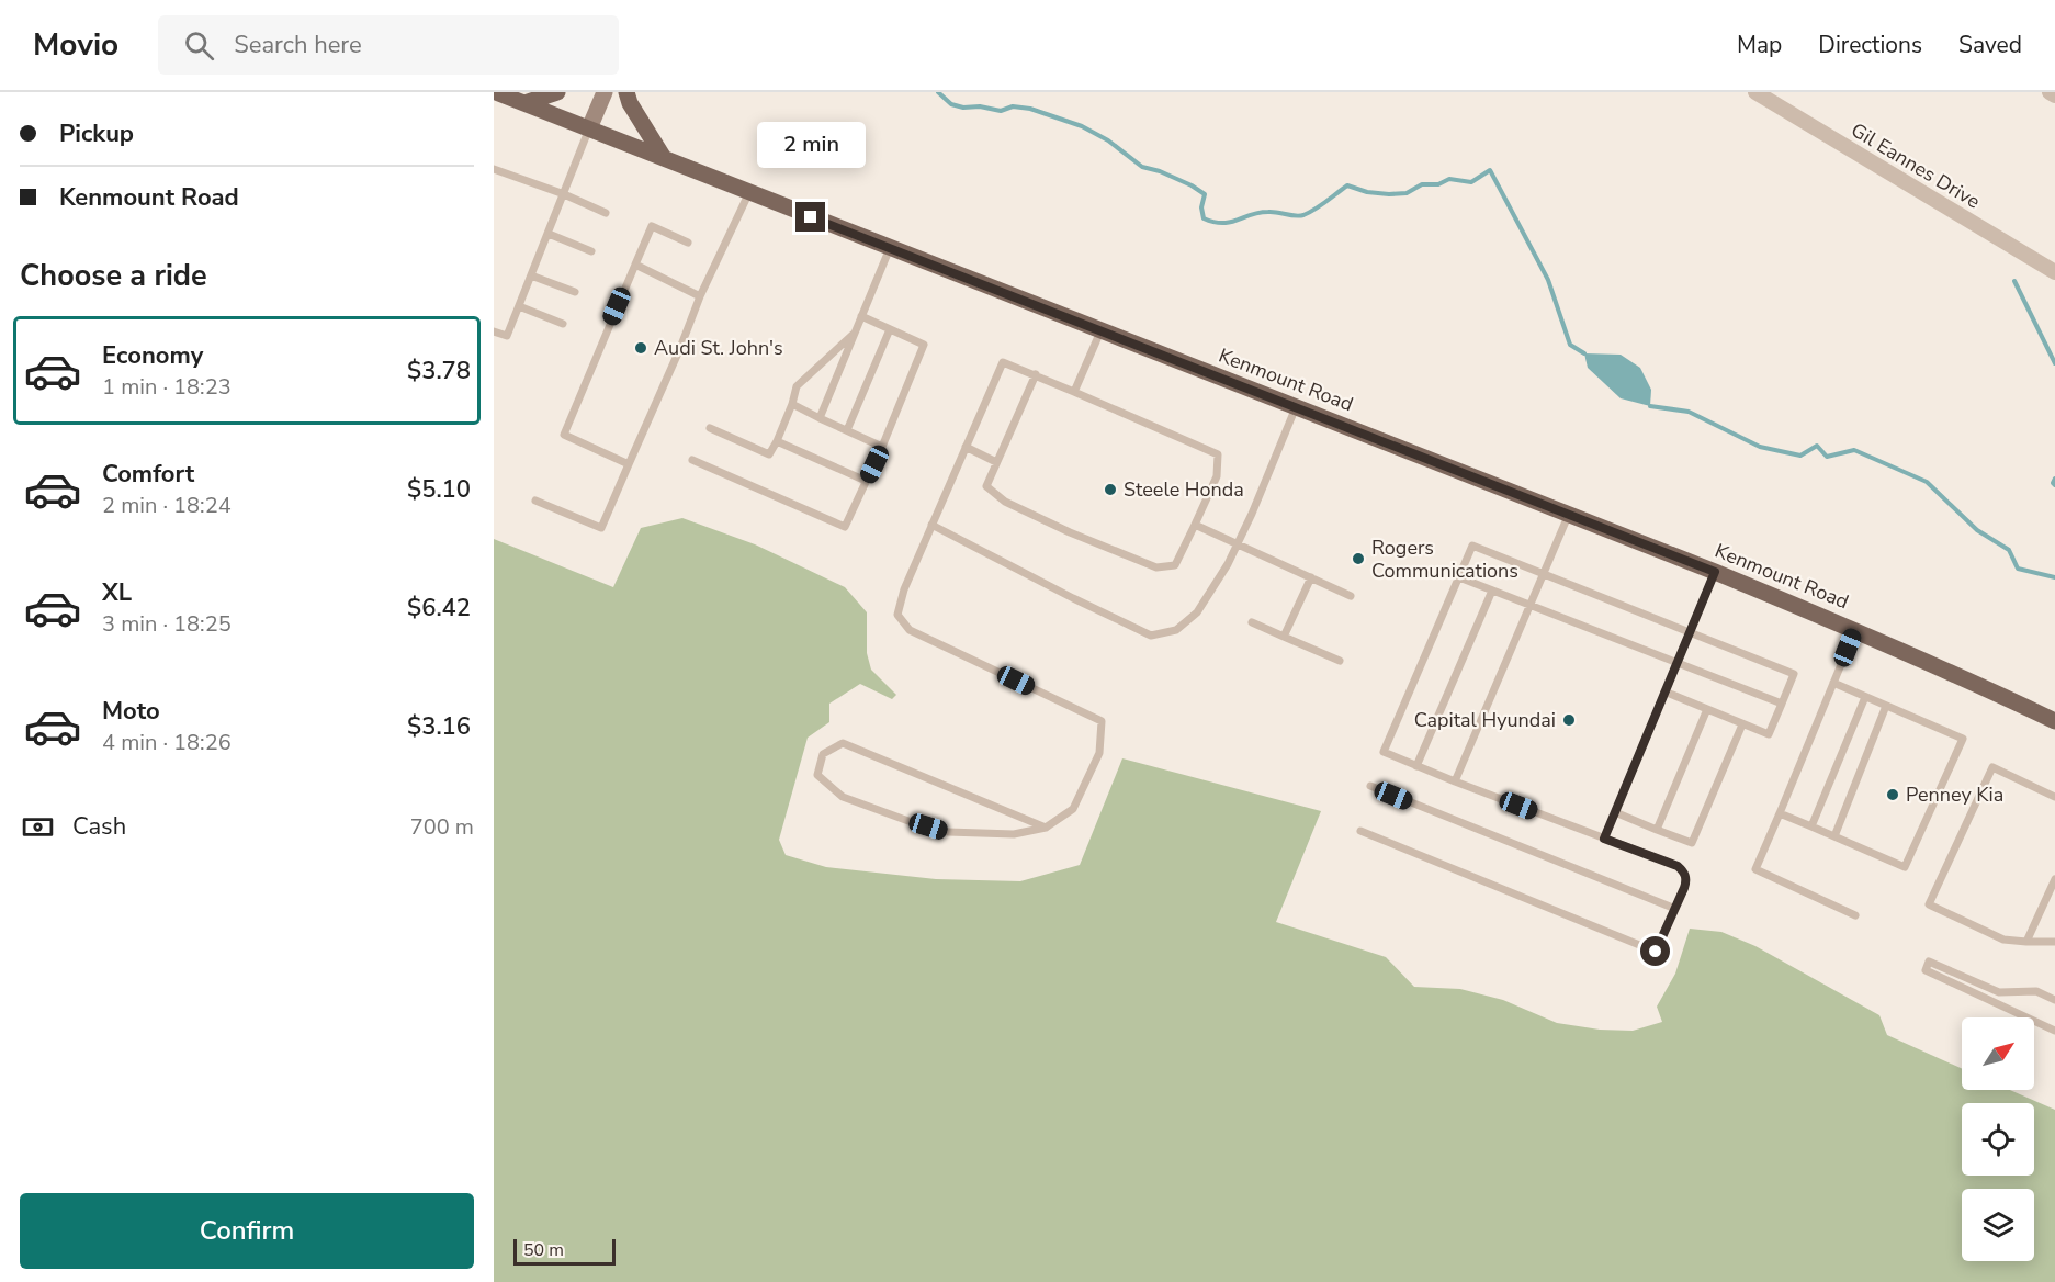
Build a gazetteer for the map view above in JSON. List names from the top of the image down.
{
  "streets": {
    "main road": ["Kenmount Road"],
    "street": ["Gil Eannes Drive"]
  },
  "places": [
    "Audi St. John's",
    "Steele Honda",
    "Rogers Communications",
    "Capital Hyundai",
    "Penney Kia"
  ],
  "scale_bar": "50 m",
  "north": "top right",
  "page": {
    "header": "Movio",
    "search": "Search here",
    "nav": ["Map", "Directions", "Saved"],
    "banner": ["Pickup", "Kenmount Road"],
    "bubble": "2 min",
    "heading": "Choose a ride",
    "list": [
      {
        "name": "Economy",
        "note": "1 min · 18:23",
        "value": "$3.78"
      },
      {
        "name": "Comfort",
        "note": "2 min · 18:24",
        "value": "$5.10"
      },
      {
        "name": "XL",
        "note": "3 min · 18:25",
        "value": "$6.42"
      },
      {
        "name": "Moto",
        "note": "4 min · 18:26",
        "value": "$3.16"
      }
    ],
    "pay": ["Cash", "700 m"],
    "buttons": "Confirm",
    "scale": "50 m"
  }
}
